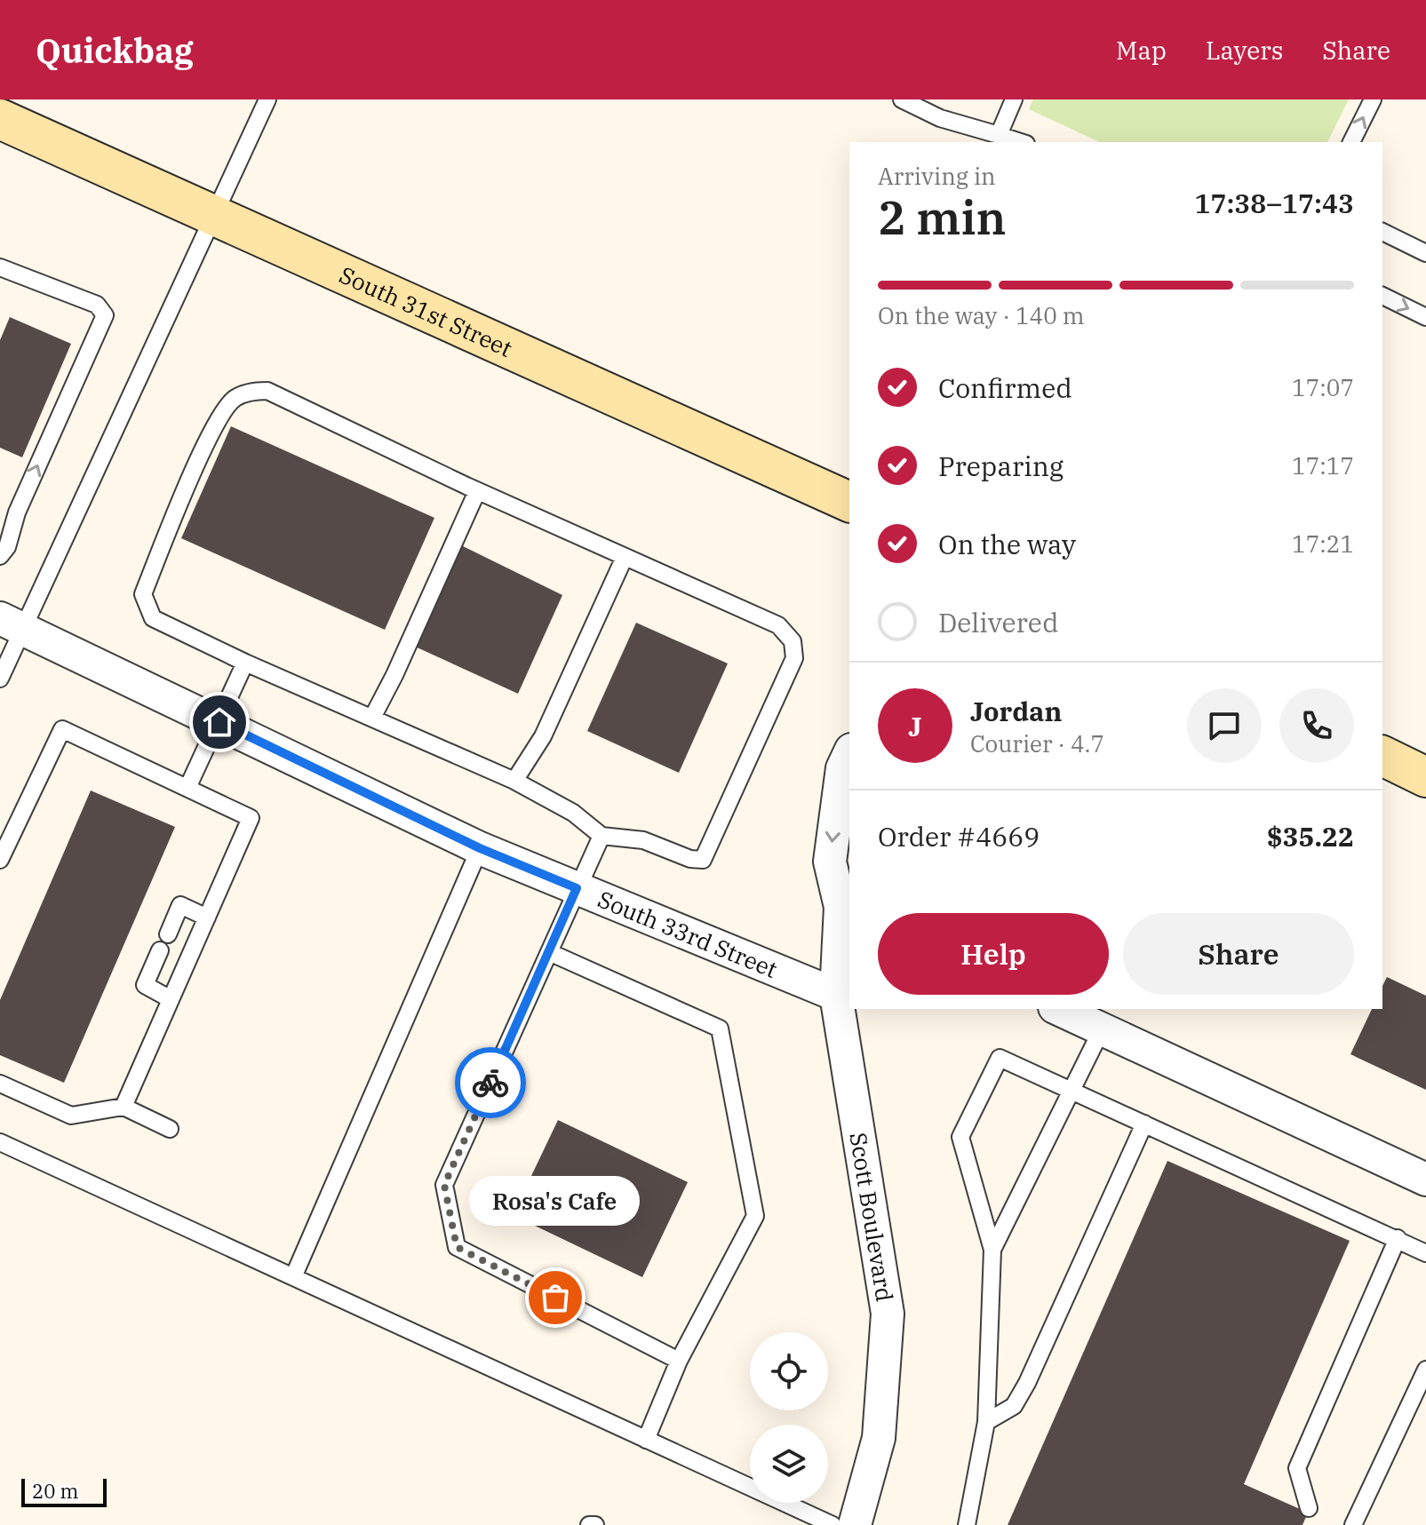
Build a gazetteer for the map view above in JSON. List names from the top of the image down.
{
  "streets": {
    "main road": ["South 31st Street"],
    "street": ["South 33rd Street", "Scott Boulevard"]
  },
  "crossings": [
    ["South 33rd Street", "Scott Boulevard"]
  ],
  "places": ["Rosa's Cafe"],
  "scale_bar": "20 m",
  "page": {
    "header": "Quickbag",
    "nav": ["Map", "Layers", "Share"],
    "heading": ["2 min", "Arriving in", "17:38–17:43"],
    "panel": [
      "Jordan",
      "Courier · 4.7",
      "Order #4669",
      "$35.22"
    ],
    "bar": "On the way · 140 m",
    "list": [
      ["Confirmed", "17:07"],
      ["Preparing", "17:17"],
      ["On the way", "17:21"],
      "Delivered"
    ],
    "round": "J",
    "buttons": ["Help", "Share"],
    "bubble": "Rosa's Cafe",
    "scale": "20 m"
  }
}
